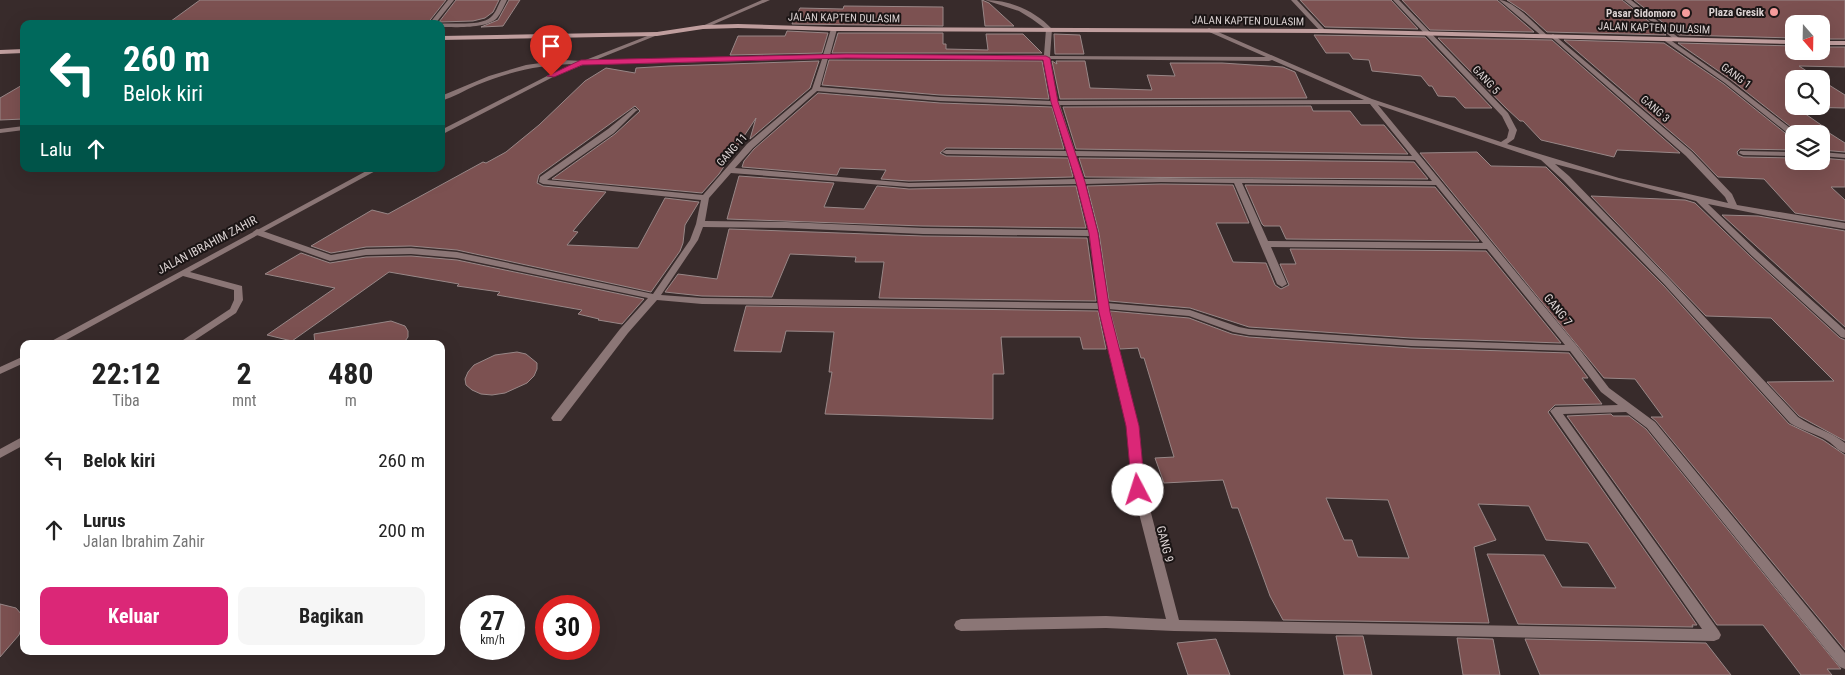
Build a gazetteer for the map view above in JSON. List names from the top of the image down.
{
  "streets": {
    "main road": ["JALAN KAPTEN DULASIM"],
    "street": [
      "GANG 1",
      "GANG 5",
      "GANG 3",
      "GANG 11",
      "JALAN IBRAHIM ZAHIR",
      "GANG 7",
      "GANG 9"
    ]
  },
  "crossings": [
    ["JALAN KAPTEN DULASIM", "GANG 1"],
    ["JALAN KAPTEN DULASIM", "GANG 5"],
    ["JALAN KAPTEN DULASIM", "GANG 3"],
    ["JALAN KAPTEN DULASIM", "GANG 7"],
    ["JALAN KAPTEN DULASIM", "GANG 9"]
  ],
  "places": ["Plaza Gresik", "Pasar Sidomoro"],
  "north": "bottom",
  "page": {
    "turn": ["260 m", "Belok kiri"],
    "then": "Lalu",
    "eta": [
      "22:12",
      "Tiba",
      "2",
      "mnt",
      "480",
      "m"
    ],
    "list": [
      {
        "name": "Belok kiri",
        "value": "260 m"
      },
      {
        "name": "Lurus",
        "note": "Jalan Ibrahim Zahir",
        "value": "200 m"
      }
    ],
    "buttons": ["Keluar", "Bagikan"],
    "speed": "27 km/h",
    "limit": "30"
  }
}
